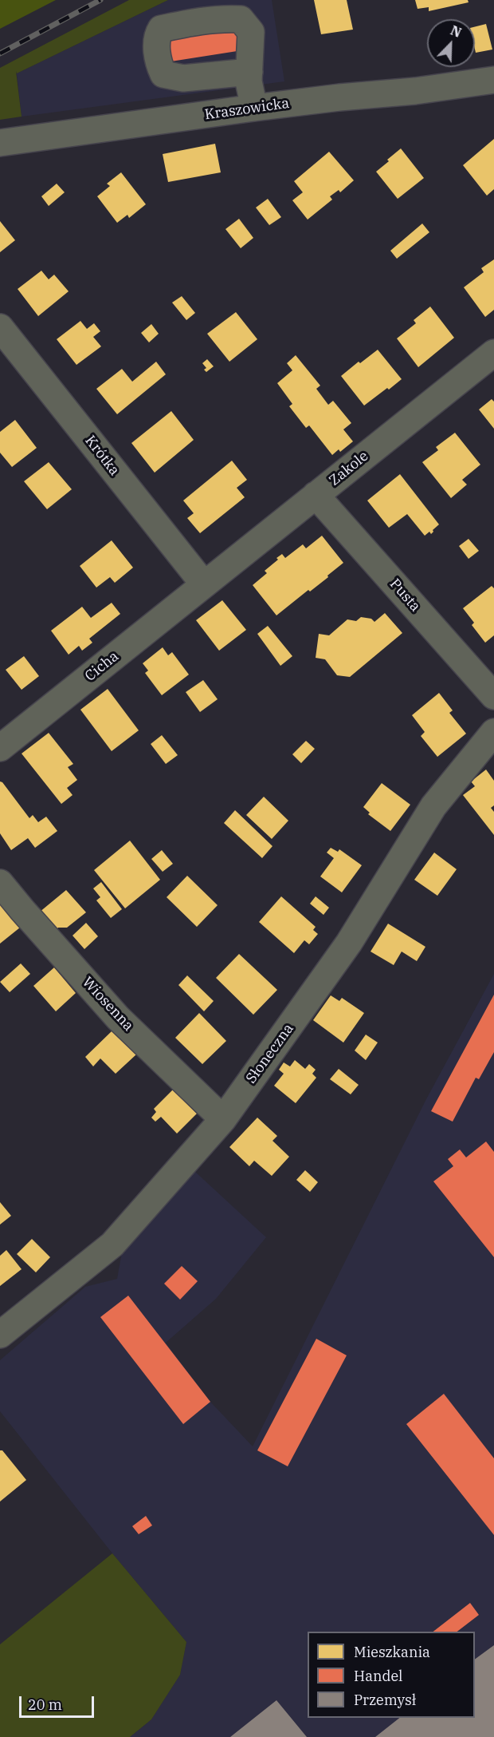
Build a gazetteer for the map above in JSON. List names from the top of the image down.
{
  "streets": {
    "street": [
      "Kraszowicka",
      "Krótka",
      "Zakole",
      "Pusta",
      "Cicha",
      "Wiosenna",
      "Słoneczna"
    ]
  },
  "crossings": [
    ["Krótka", "Zakole"],
    ["Krótka", "Cicha"],
    ["Zakole", "Pusta"],
    ["Zakole", "Cicha"],
    ["Wiosenna", "Słoneczna"]
  ],
  "legend": ["Mieszkania", "Handel", "Przemysł"],
  "scale_bar": "20 m",
  "north": "top right"
}
